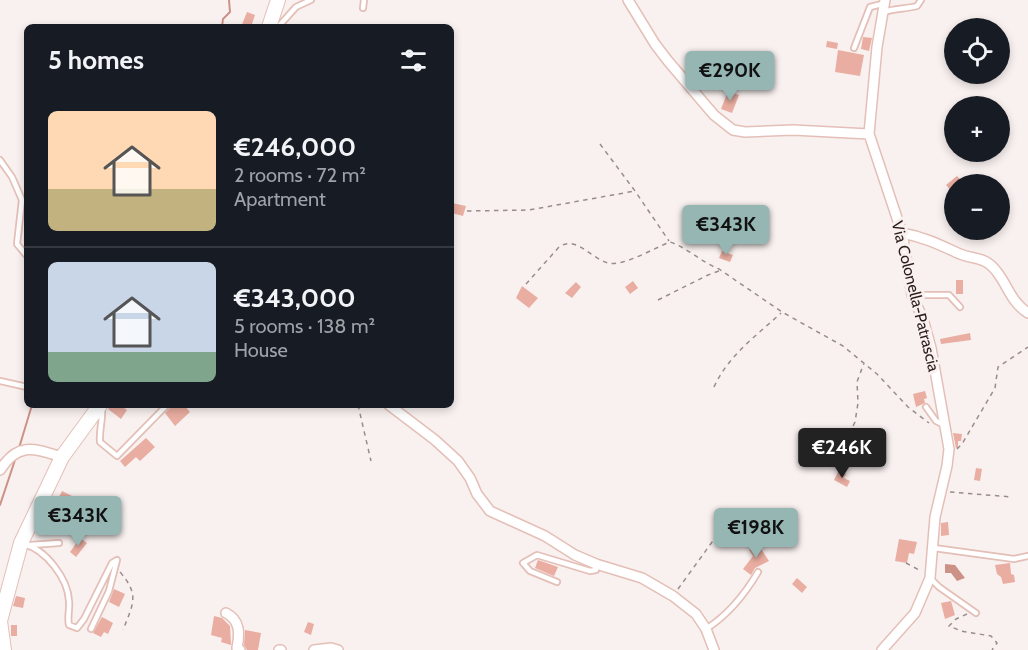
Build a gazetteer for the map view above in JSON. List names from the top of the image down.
{
  "streets": {
    "street": ["Via Colonella-Patrascia"]
  },
  "page": {
    "map_buttons": ["+", "−"],
    "heading": "5 homes",
    "price": [
      "€290K",
      "€343K",
      "€246K",
      "€343K",
      "€198K"
    ],
    "list": [
      {
        "name": "€246,000",
        "note": "2 rooms · 72 m² · Apartment"
      },
      {
        "name": "€343,000",
        "note": "5 rooms · 138 m² · House"
      }
    ]
  }
}
